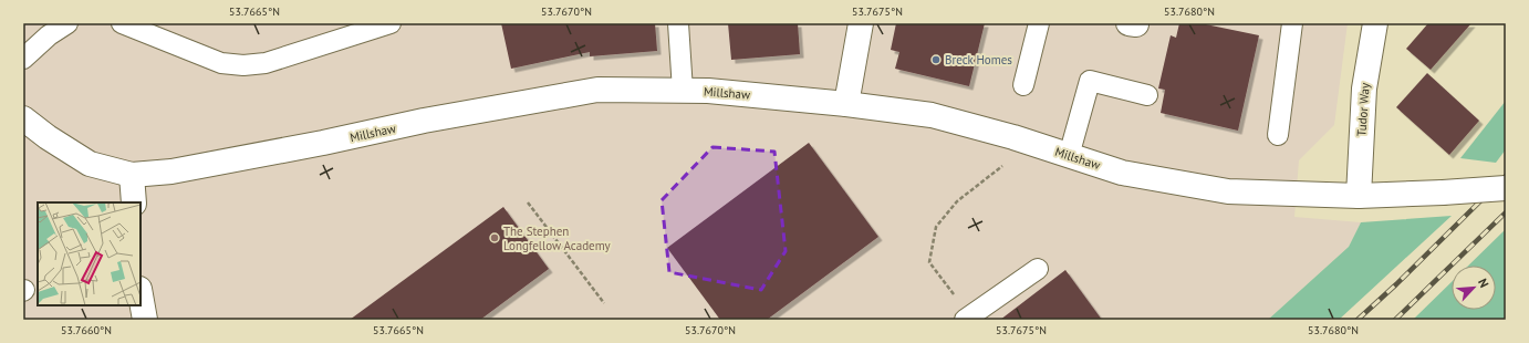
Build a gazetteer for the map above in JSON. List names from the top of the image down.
{
  "streets": {
    "street": ["Millshaw", "Tudor Way"]
  },
  "crossings": [
    ["Millshaw", "Tudor Way"]
  ],
  "places": ["Breck Homes", "The Stephen Longfellow Academy"],
  "north": "top right",
  "coordinates": [
    "53.7665°N",
    "53.7670°N",
    "53.7675°N",
    "53.7680°N",
    "53.7660°N"
  ]
}
